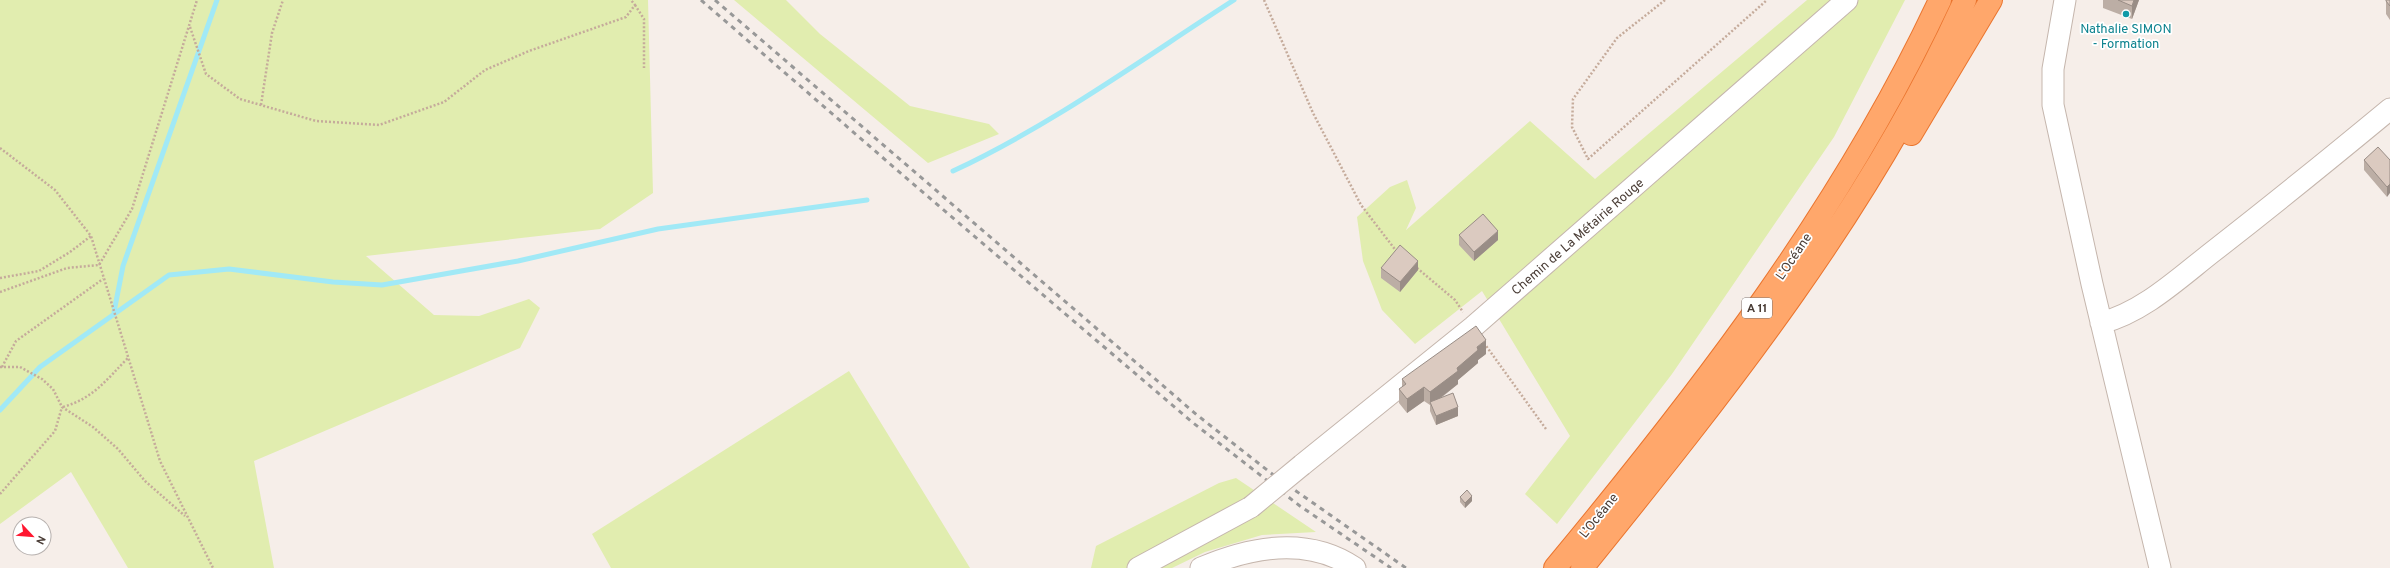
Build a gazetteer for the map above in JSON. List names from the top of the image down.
{
  "streets": {
    "highway": ["L’Océane", "A 11"],
    "street": ["Chemin de La Métairie Rouge"]
  },
  "places": ["Nathalie SIMON - Formation"],
  "north": "bottom right"
}
